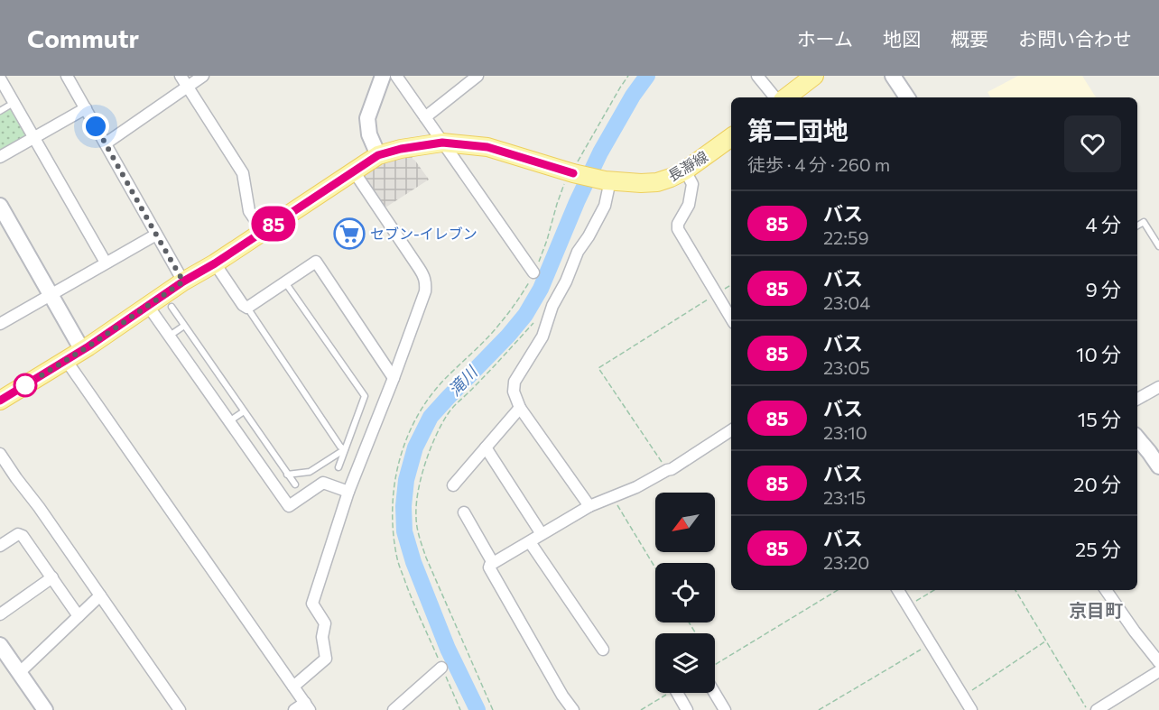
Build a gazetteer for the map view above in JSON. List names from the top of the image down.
{
  "streets": {
    "main road": ["長瀞線"]
  },
  "districts": ["京目町"],
  "water": ["滝川"],
  "places": {
    "supermarket": ["セブン-イレブン"]
  },
  "lines": ["bus line 85"],
  "north": "bottom left",
  "page": {
    "header": "Commutr",
    "nav": [
      "ホーム",
      "地図",
      "概要",
      "お問い合わせ"
    ],
    "on_map": "85",
    "heading": ["第二団地", "徒歩 · 4 分 · 260 m"],
    "list": [
      {
        "mark": "85",
        "name": "バス",
        "note": "22:59",
        "value": "4 分"
      },
      {
        "mark": "85",
        "name": "バス",
        "note": "23:04",
        "value": "9 分"
      },
      {
        "mark": "85",
        "name": "バス",
        "note": "23:05",
        "value": "10 分"
      },
      {
        "mark": "85",
        "name": "バス",
        "note": "23:10",
        "value": "15 分"
      },
      {
        "mark": "85",
        "name": "バス",
        "note": "23:15",
        "value": "20 分"
      },
      {
        "mark": "85",
        "name": "バス",
        "note": "23:20",
        "value": "25 分"
      }
    ]
  }
}
